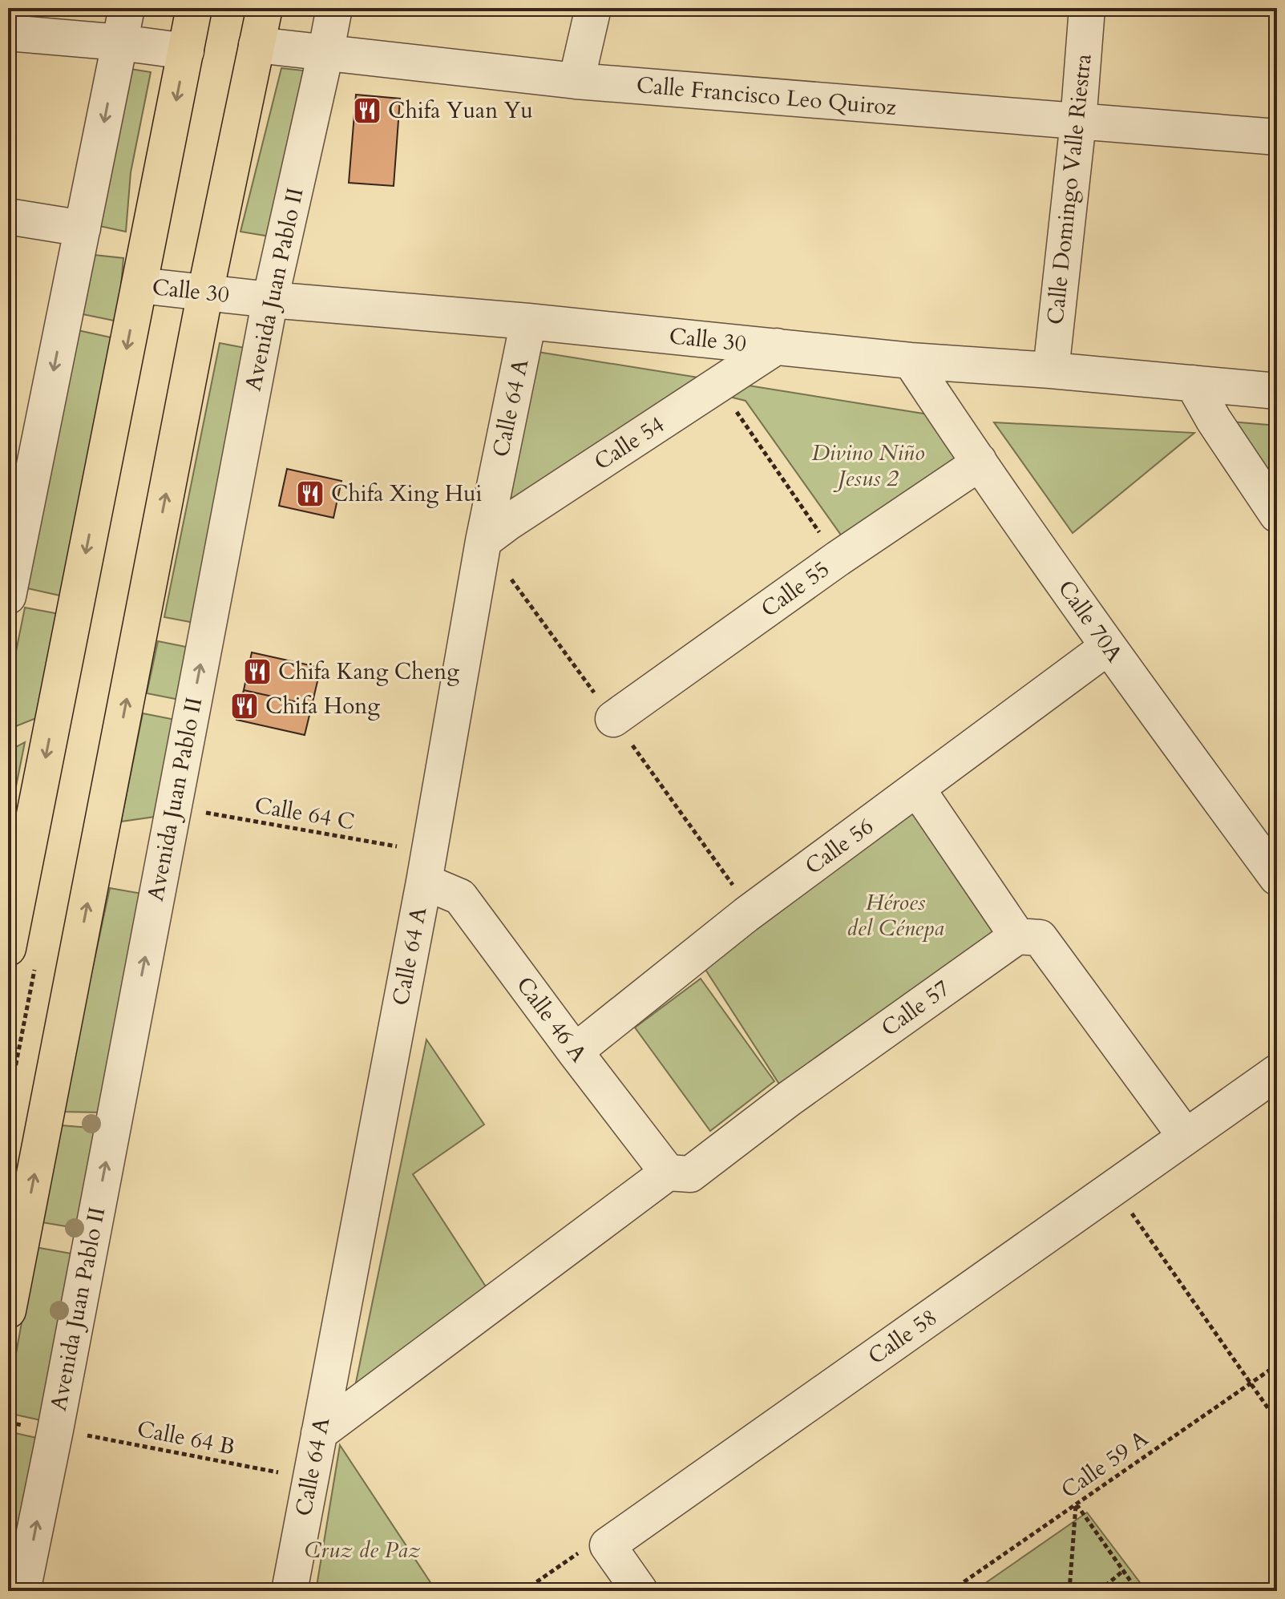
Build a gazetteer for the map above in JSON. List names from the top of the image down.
{
  "streets": {
    "street": [
      "Calle Francisco Leo Quiroz",
      "Calle Domingo Valle Riestra",
      "Avenida Juan Pablo II",
      "Calle 30",
      "Calle 64 A",
      "Calle 54",
      "Calle 55",
      "Calle 70A",
      "Calle 56",
      "Calle 57",
      "Calle 46 A",
      "Calle 58"
    ],
    "path": ["Calle 64 C", "Calle 64 B", "Calle 59 A"]
  },
  "crossings": [
    ["Calle Francisco Leo Quiroz", "Calle Domingo Valle Riestra"],
    ["Calle Francisco Leo Quiroz", "Avenida Juan Pablo II"],
    ["Calle Domingo Valle Riestra", "Calle 30"],
    ["Avenida Juan Pablo II", "Calle 30"],
    ["Avenida Juan Pablo II", "Calle 64 C"],
    ["Avenida Juan Pablo II", "Calle 64 B"],
    ["Calle 30", "Calle 64 A"],
    ["Calle 30", "Calle 54"],
    ["Calle 30", "Calle 70A"],
    ["Calle 64 A", "Calle 54"],
    ["Calle 64 A", "Calle 64 C"],
    ["Calle 64 A", "Calle 46 A"],
    ["Calle 64 A", "Calle 64 B"],
    ["Calle 55", "Calle 70A"],
    ["Calle 70A", "Calle 56"],
    ["Calle 64 C", "Calle 46 A"],
    ["Calle 56", "Calle 46 A"],
    ["Calle 57", "Calle 46 A"]
  ],
  "one_way": ["Avenida Juan Pablo II"],
  "parks": ["Divino Niño Jesus 2", "Héroes del Cénepa", "Cruz de Paz"],
  "places": {
    "restaurant": [
      "Chifa Yuan Yu",
      "Chifa Xing Hui",
      "Chifa Kang Cheng",
      "Chifa Hong"
    ]
  }
}
